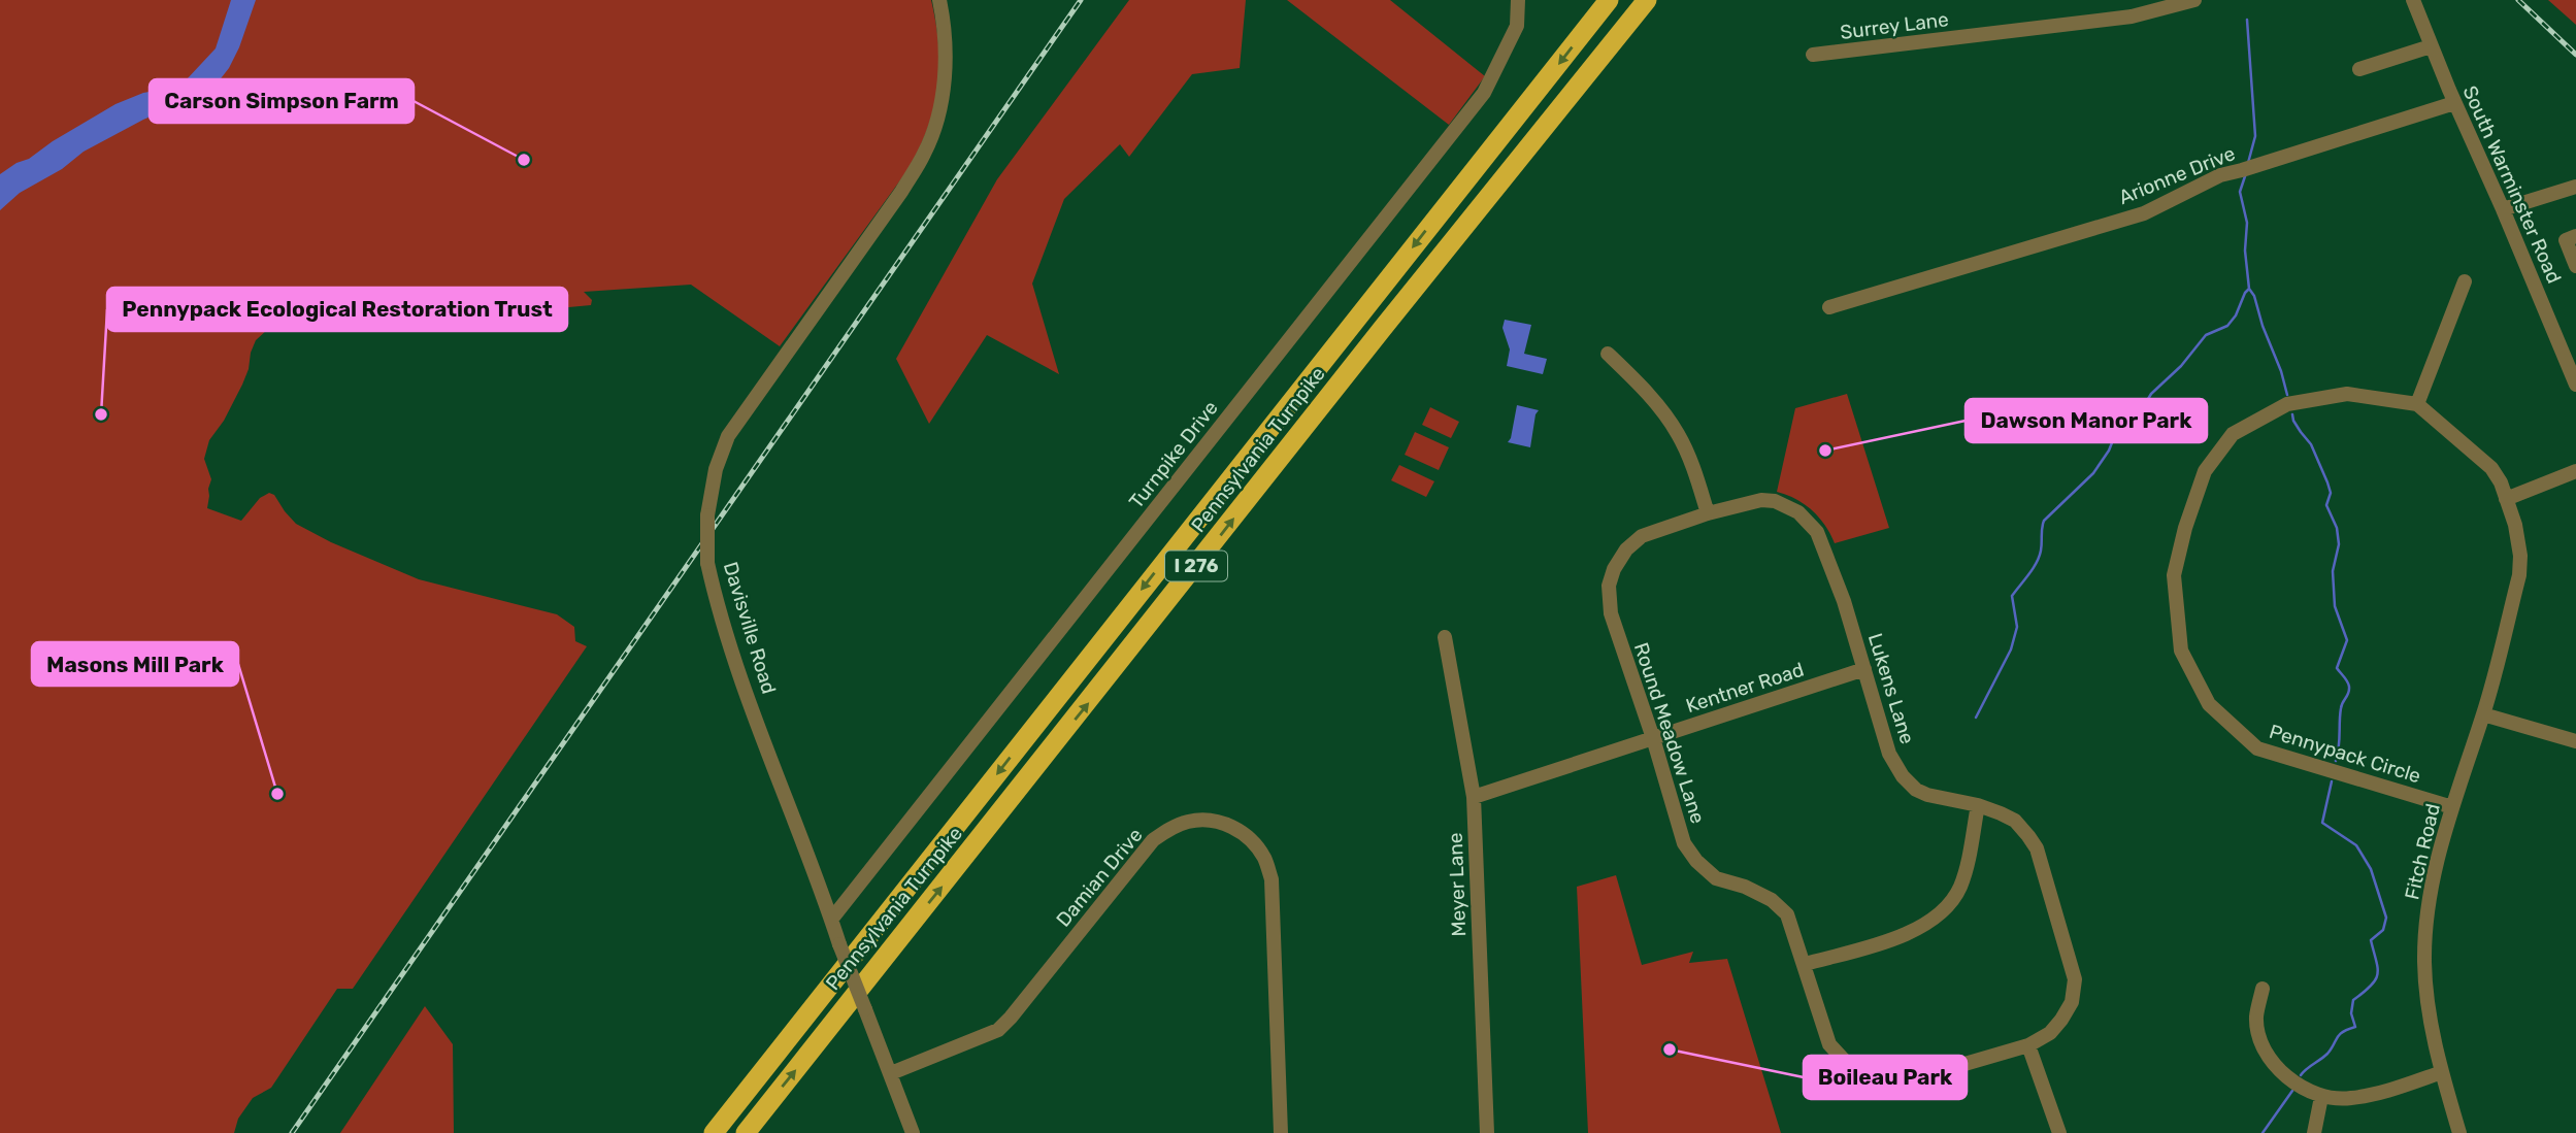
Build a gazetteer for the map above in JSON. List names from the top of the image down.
{
  "streets": {
    "highway": ["Pennsylvania Turnpike", "I 276"],
    "street": [
      "Surrey Lane",
      "Arionne Drive",
      "South Warminster Road",
      "Turnpike Drive",
      "Davisville Road",
      "Kentner Road",
      "Lukens Lane",
      "Round Meadow Lane",
      "Pennypack Circle",
      "Fitch Road",
      "Damian Drive",
      "Meyer Lane"
    ]
  },
  "crossings": [
    ["Arionne Drive", "South Warminster Road"],
    ["Turnpike Drive", "Davisville Road"],
    ["Davisville Road", "Damian Drive"],
    ["Kentner Road", "Lukens Lane"],
    ["Kentner Road", "Round Meadow Lane"],
    ["Kentner Road", "Meyer Lane"],
    ["Lukens Lane", "Round Meadow Lane"],
    ["Pennypack Circle", "Fitch Road"]
  ],
  "places": [
    "Carson Simpson Farm",
    "Pennypack Ecological Restoration Trust",
    "Dawson Manor Park",
    "Masons Mill Park",
    "Boileau Park"
  ]
}
